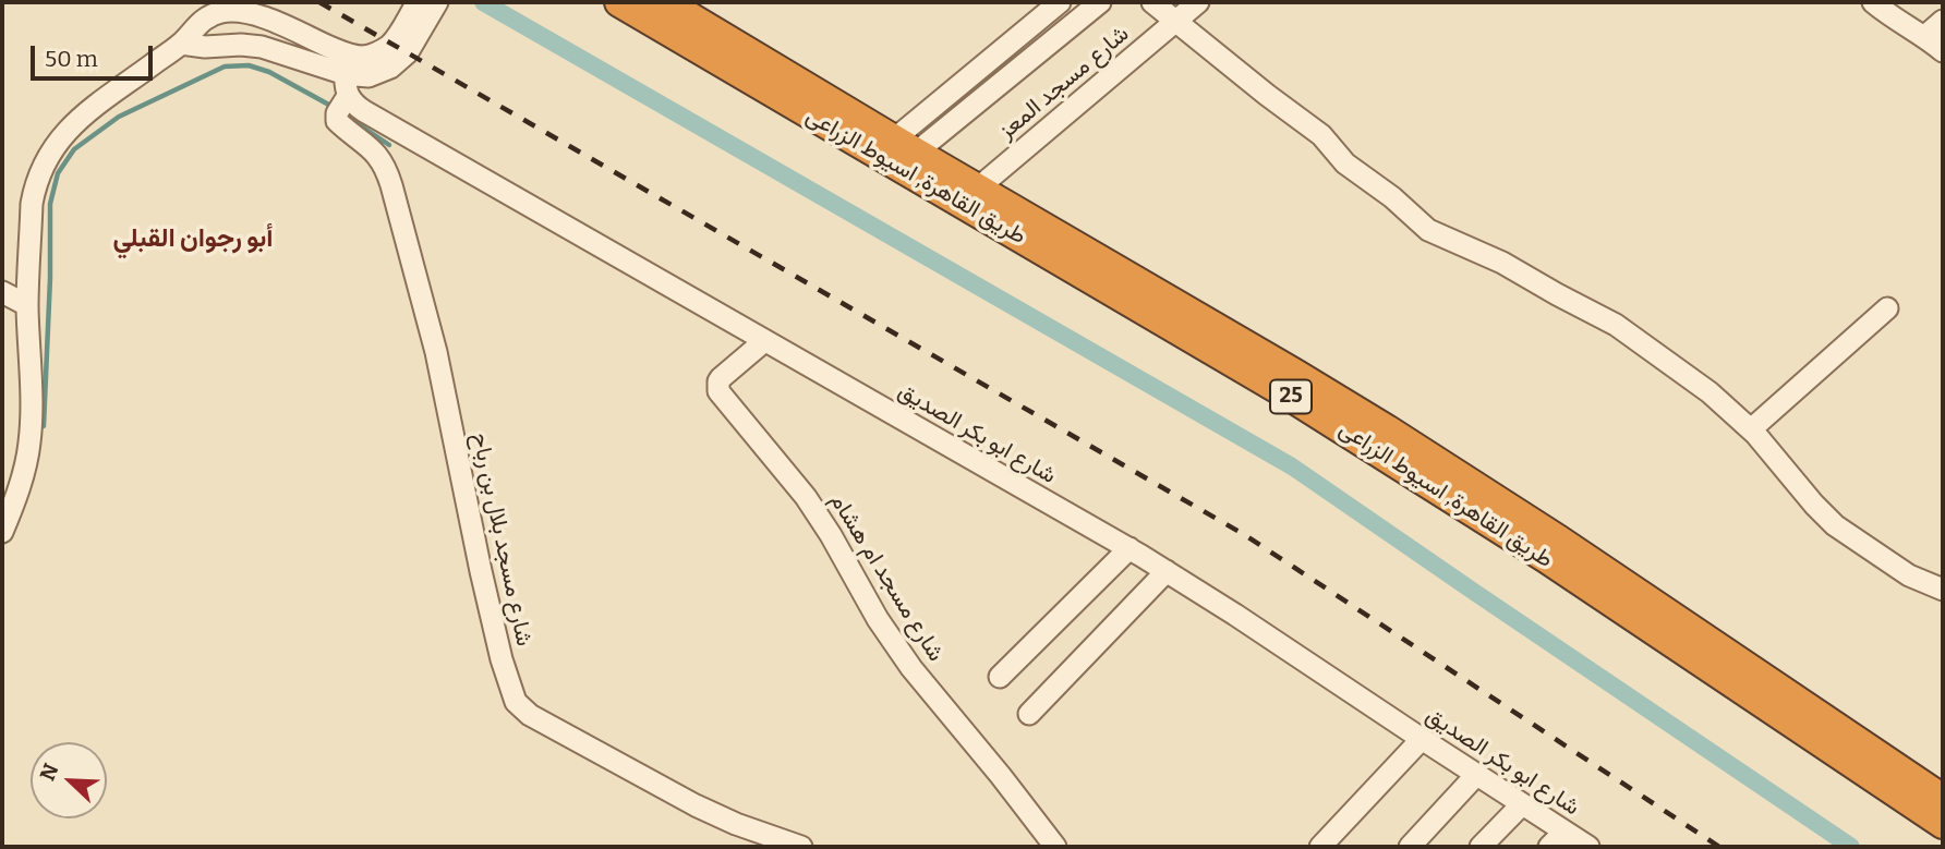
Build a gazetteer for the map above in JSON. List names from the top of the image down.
{
  "streets": {
    "highway": ["طريق القاهرة, اسيوط الزراعى", "25"],
    "street": [
      "شارع مسجد المعز",
      "شارع ابو بكر الصديق",
      "شارع مسجد بلال بن رباح",
      "شارع مسجد ام هشام"
    ]
  },
  "crossings": [
    ["شارع مسجد المعز", "طريق القاهرة, اسيوط الزراعى"],
    ["شارع ابو بكر الصديق", "شارع مسجد بلال بن رباح"],
    ["شارع ابو بكر الصديق", "شارع مسجد ام هشام"]
  ],
  "districts": ["أبو رجوان القبلي"],
  "scale_bar": "50 m",
  "north": "top left"
}
